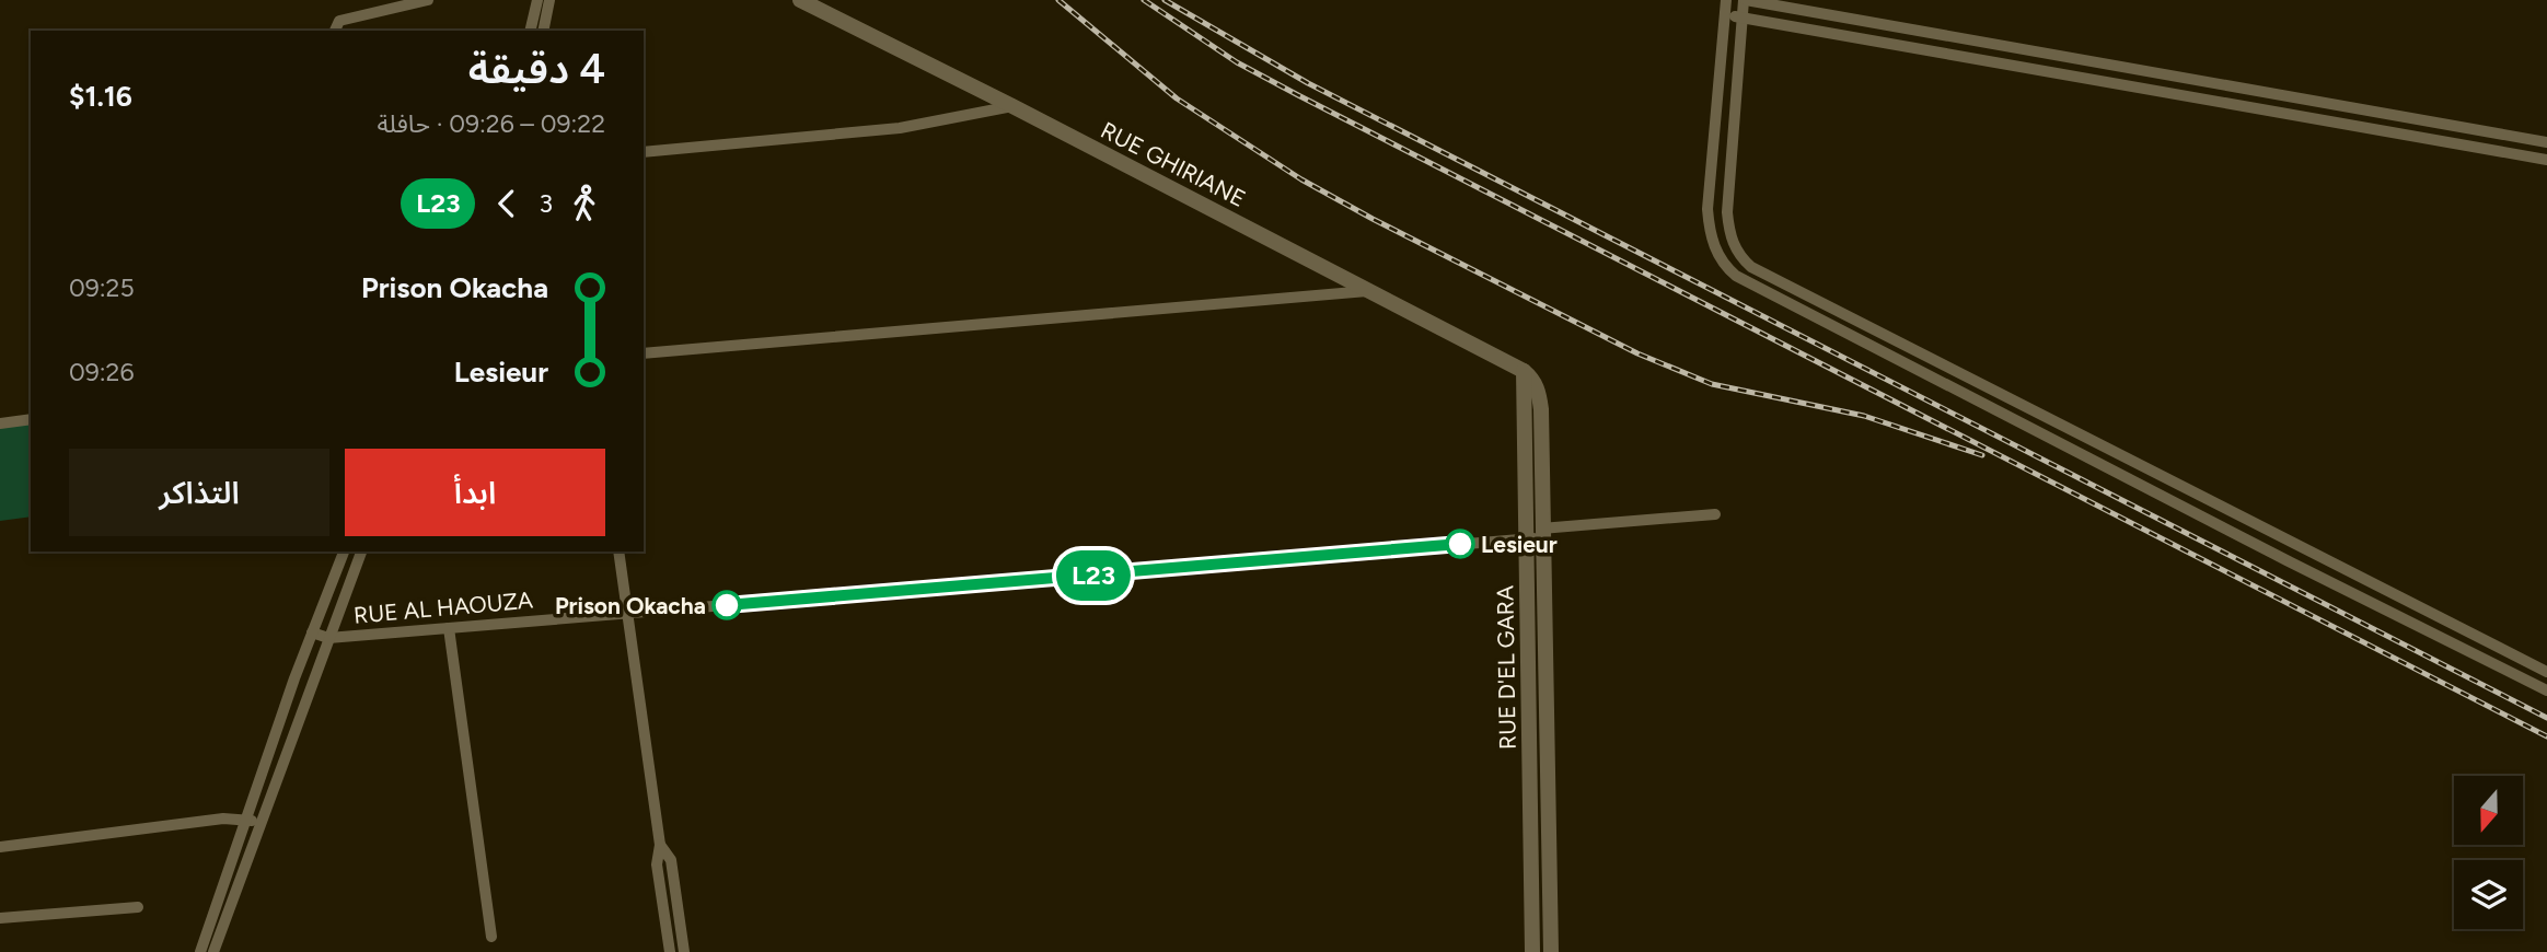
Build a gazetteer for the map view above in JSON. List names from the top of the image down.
{
  "streets": {
    "street": ["RUE GHIRIANE", "RUE AL HAOUZA", "RUE D'EL GARA"]
  },
  "crossings": [
    ["RUE GHIRIANE", "RUE D'EL GARA"],
    ["RUE AL HAOUZA", "RUE D'EL GARA"]
  ],
  "places": ["Lesieur", "Prison Okacha"],
  "lines": ["bus line L23"],
  "north": "bottom",
  "page": {
    "on_map": "L23",
    "heading": ["4 دقيقة", "09:22 – 09:26 · حافلة", "$1.16"],
    "legs": ["3", "L23"],
    "list": [
      {
        "name": "Prison Okacha",
        "value": "09:25"
      },
      {
        "name": "Lesieur",
        "value": "09:26"
      }
    ],
    "buttons": ["ابدأ", "التذاكر"]
  }
}
